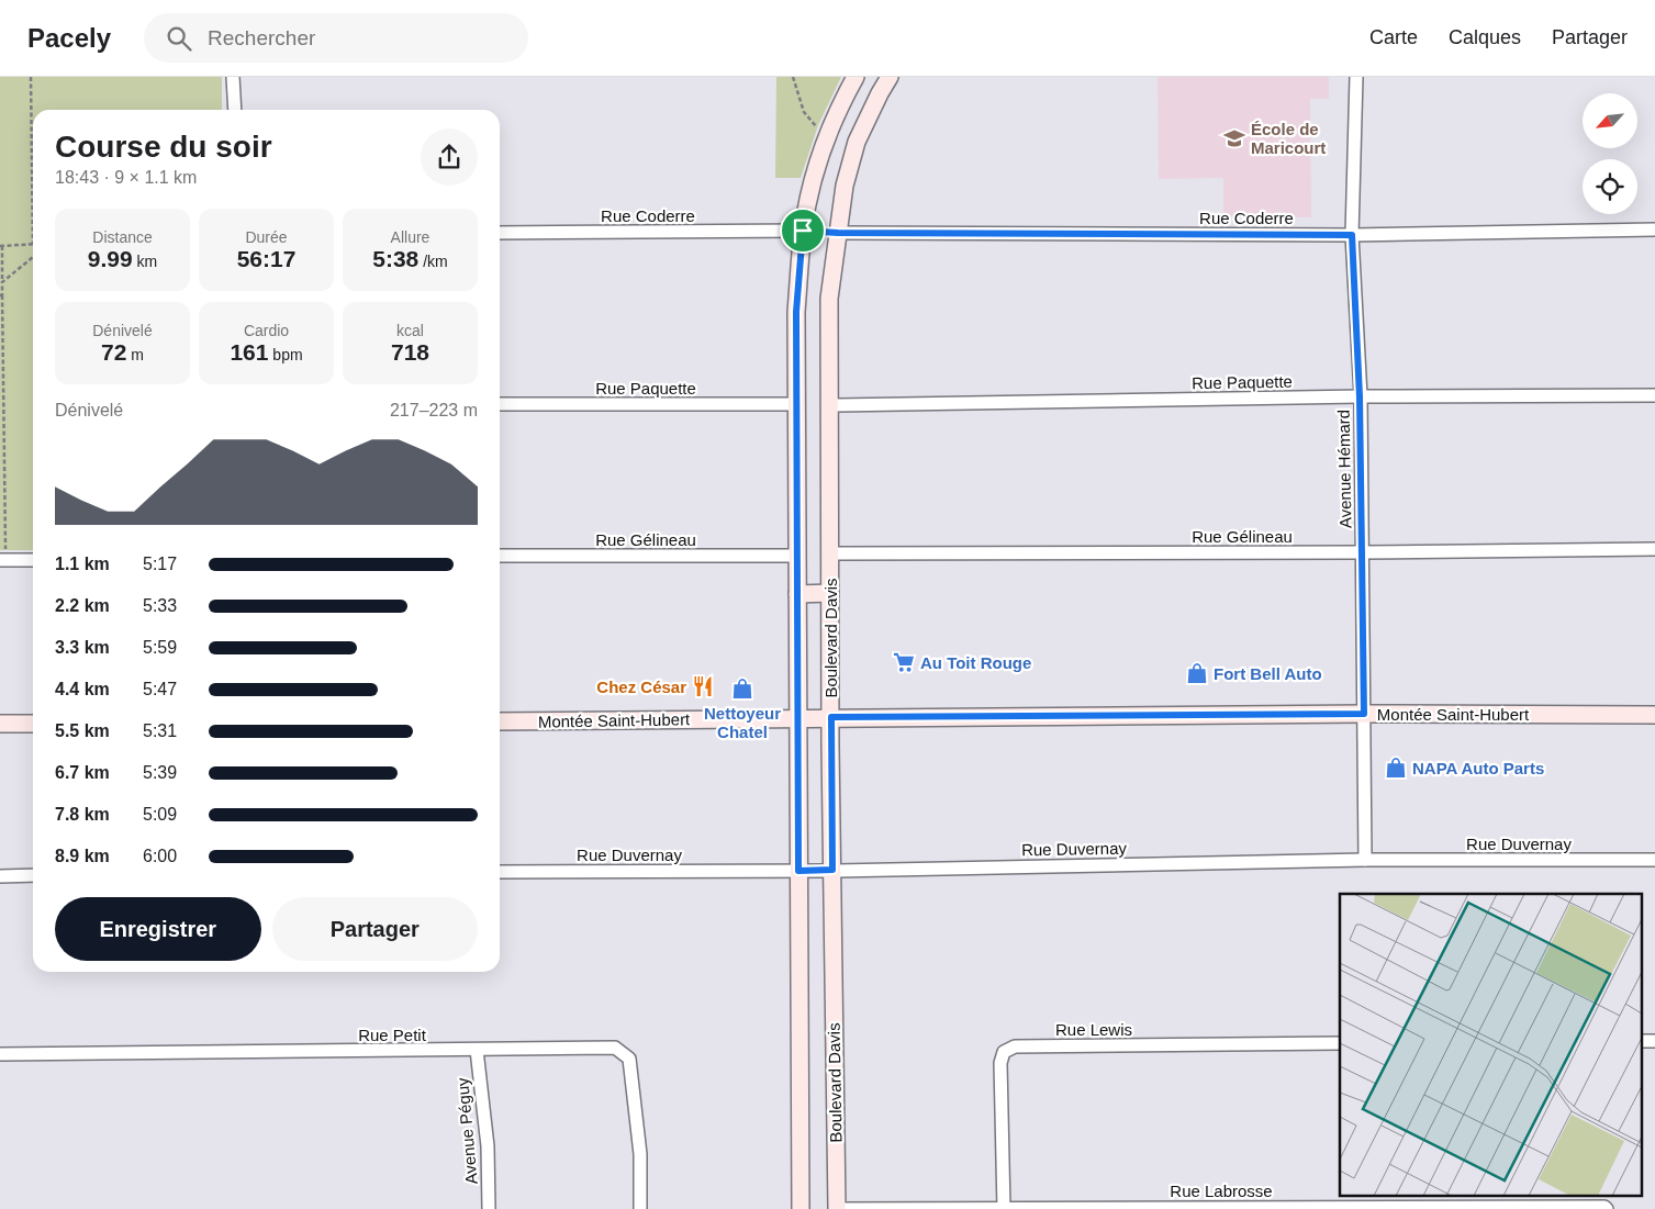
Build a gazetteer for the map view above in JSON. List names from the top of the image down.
{
  "streets": {
    "street": [
      "Rue Coderre",
      "Rue Paquette",
      "Avenue Hémard",
      "Rue Gélineau",
      "Boulevard Davis",
      "Montée Saint-Hubert",
      "Rue Duvernay",
      "Rue Lewis",
      "Rue Petit",
      "Avenue Péguy",
      "Rue Labrosse"
    ]
  },
  "crossings": [
    ["Rue Coderre", "Avenue Hémard"],
    ["Rue Coderre", "Boulevard Davis"],
    ["Rue Paquette", "Avenue Hémard"],
    ["Rue Paquette", "Boulevard Davis"],
    ["Avenue Hémard", "Rue Gélineau"],
    ["Avenue Hémard", "Montée Saint-Hubert"],
    ["Avenue Hémard", "Rue Duvernay"],
    ["Rue Gélineau", "Boulevard Davis"],
    ["Boulevard Davis", "Montée Saint-Hubert"],
    ["Boulevard Davis", "Rue Duvernay"],
    ["Boulevard Davis", "Rue Labrosse"],
    ["Rue Lewis", "Rue Labrosse"],
    ["Rue Petit", "Avenue Péguy"]
  ],
  "places": {
    "school or university": ["École de Maricourt"],
    "supermarket": ["Au Toit Rouge"],
    "shop": ["Fort Bell Auto", "Nettoyeur Chatel", "NAPA Auto Parts"],
    "restaurant": ["Chez César"]
  },
  "north": "bottom left",
  "page": {
    "header": "Pacely",
    "search": "Rechercher",
    "nav": ["Carte", "Calques", "Partager"],
    "heading": ["Course du soir", "18:43 · 9 × 1.1 km"],
    "stats": [
      ["Distance", "9.99 km"],
      ["Durée", "56:17"],
      ["Allure", "5:38 /km"],
      ["Dénivelé", "72 m"],
      ["Cardio", "161 bpm"],
      ["kcal", "718"]
    ],
    "chart": ["Dénivelé", "217–223 m"],
    "list": [
      {
        "name": "1.1 km",
        "note": "5:17"
      },
      {
        "name": "2.2 km",
        "note": "5:33"
      },
      {
        "name": "3.3 km",
        "note": "5:59"
      },
      {
        "name": "4.4 km",
        "note": "5:47"
      },
      {
        "name": "5.5 km",
        "note": "5:31"
      },
      {
        "name": "6.7 km",
        "note": "5:39"
      },
      {
        "name": "7.8 km",
        "note": "5:09"
      },
      {
        "name": "8.9 km",
        "note": "6:00"
      }
    ],
    "buttons": ["Enregistrer", "Partager"]
  }
}
